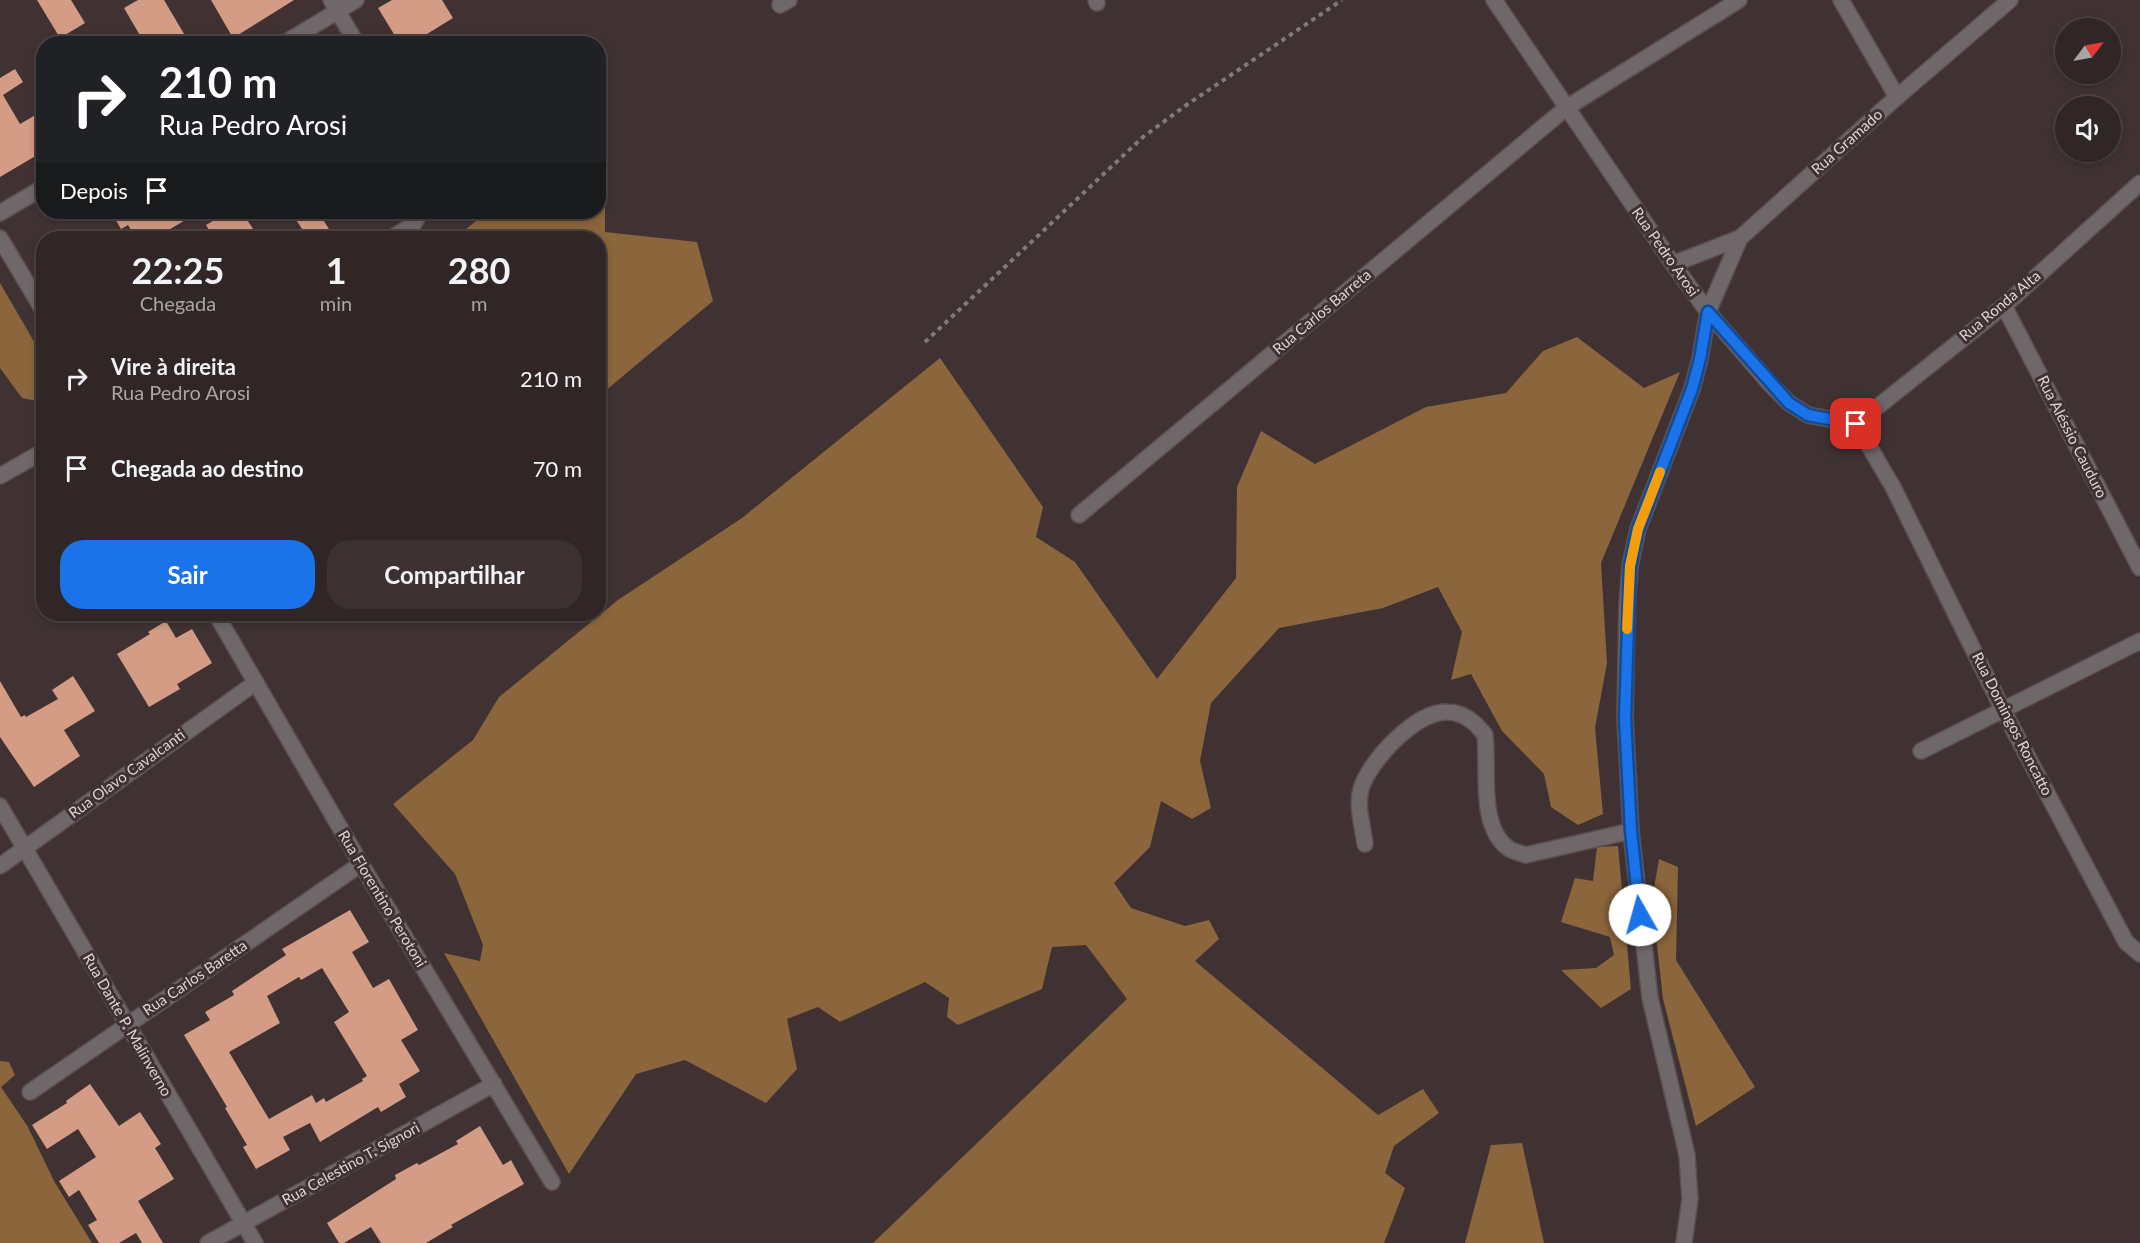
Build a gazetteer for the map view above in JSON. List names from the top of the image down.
{
  "streets": {
    "street": [
      "Rua Gramado",
      "Rua Pedro Arosi",
      "Rua Ronda Alta",
      "Rua Carlos Barreta",
      "Rua Aléssio Cauduro",
      "Rua Domingos Roncatto",
      "Rua Olavo Cavalcanti",
      "Rua Florentino Perotoni",
      "Rua Carlos Baretta",
      "Rua Dante P. Malinverno",
      "Rua Celestino T. Signori"
    ]
  },
  "crossings": [
    ["Rua Gramado", "Rua Pedro Arosi"],
    ["Rua Pedro Arosi", "Rua Ronda Alta"],
    ["Rua Pedro Arosi", "Rua Carlos Barreta"],
    ["Rua Pedro Arosi", "Rua Domingos Roncatto"],
    ["Rua Ronda Alta", "Rua Aléssio Cauduro"],
    ["Rua Ronda Alta", "Rua Domingos Roncatto"],
    ["Rua Olavo Cavalcanti", "Rua Florentino Perotoni"],
    ["Rua Olavo Cavalcanti", "Rua Dante P. Malinverno"],
    ["Rua Florentino Perotoni", "Rua Carlos Baretta"],
    ["Rua Florentino Perotoni", "Rua Celestino T. Signori"],
    ["Rua Carlos Baretta", "Rua Dante P. Malinverno"],
    ["Rua Dante P. Malinverno", "Rua Celestino T. Signori"]
  ],
  "north": "top right",
  "page": {
    "turn": ["210 m", "Rua Pedro Arosi"],
    "then": "Depois",
    "eta": [
      "22:25",
      "Chegada",
      "1",
      "min",
      "280",
      "m"
    ],
    "list": [
      {
        "name": "Vire à direita",
        "note": "Rua Pedro Arosi",
        "value": "210 m"
      },
      {
        "name": "Chegada ao destino",
        "value": "70 m"
      }
    ],
    "buttons": ["Sair", "Compartilhar"]
  }
}
